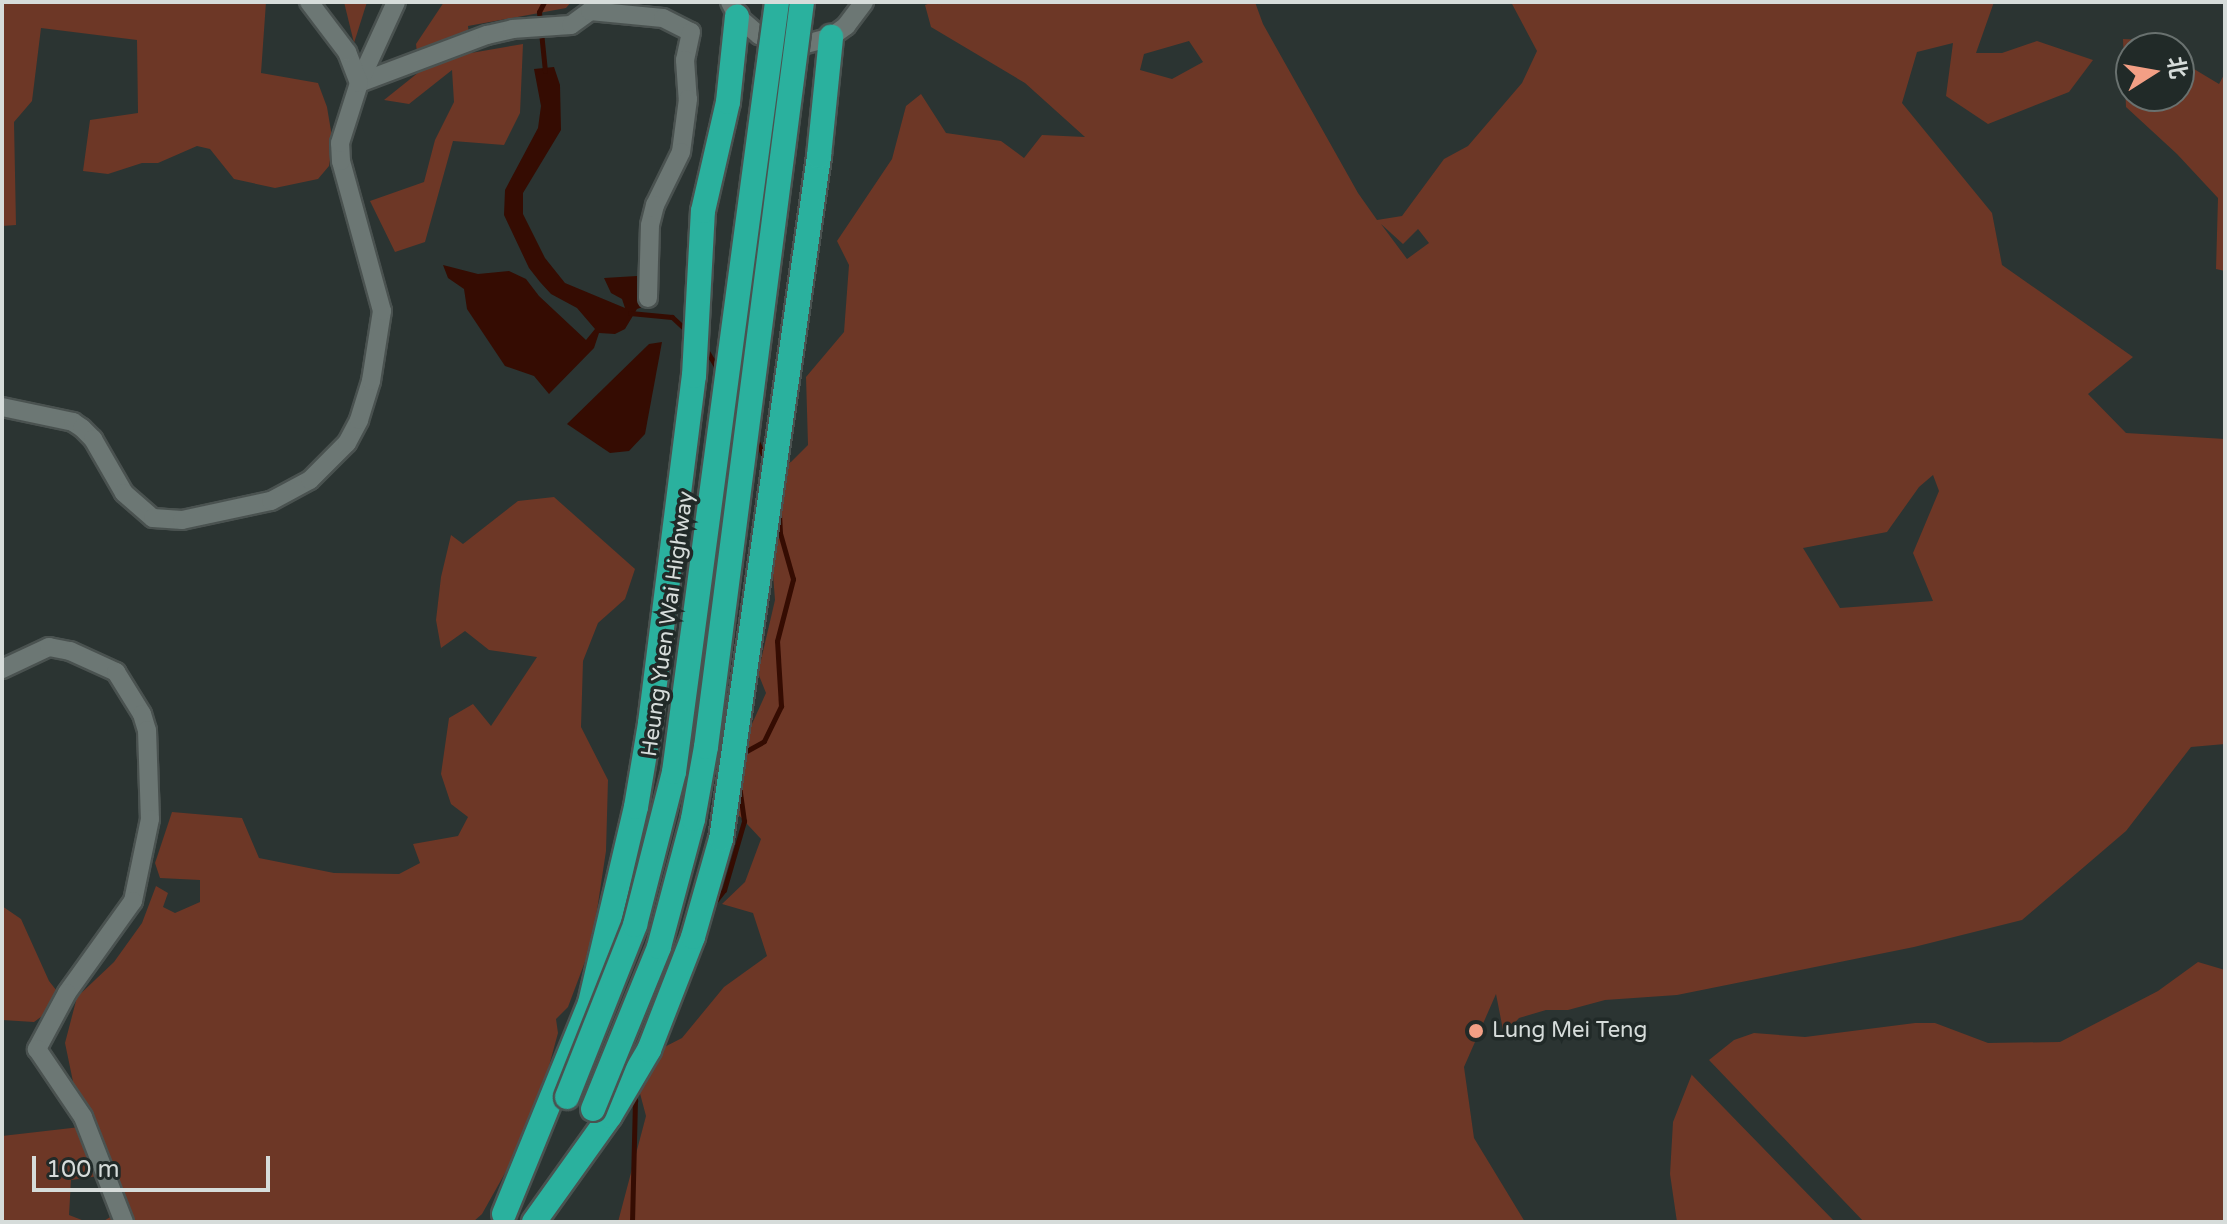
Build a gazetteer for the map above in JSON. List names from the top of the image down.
{
  "streets": {
    "highway": ["Heung Yuen Wai Highway"]
  },
  "places": ["Lung Mei Teng"],
  "scale_bar": "100 m",
  "north": "right"
}
